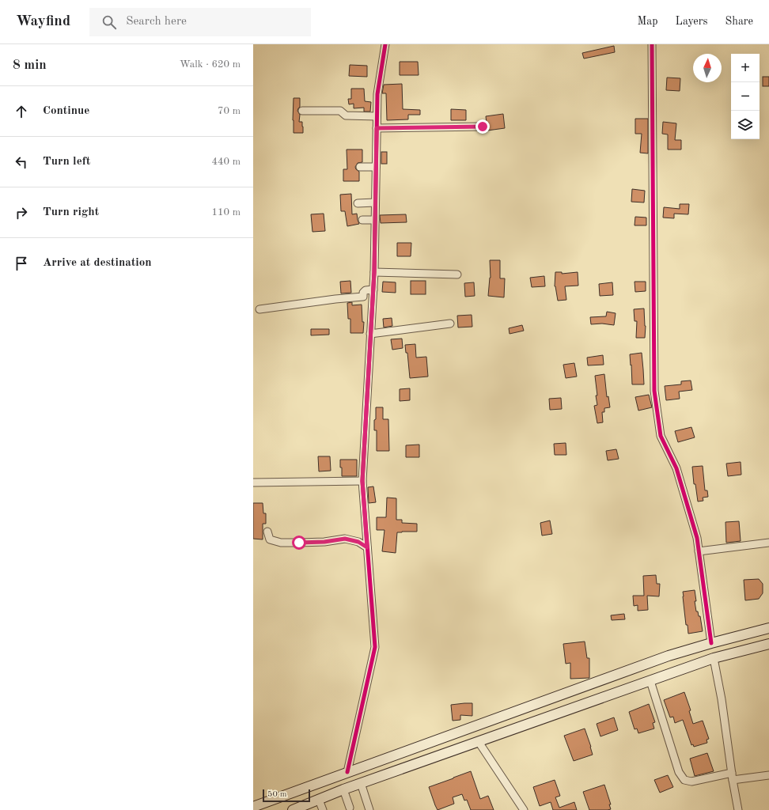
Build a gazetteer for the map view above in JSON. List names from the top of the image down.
{
  "scale_bar": "50 m",
  "north": "top",
  "page": {
    "header": "Wayfind",
    "search": "Search here",
    "nav": ["Map", "Layers", "Share"],
    "heading": ["8 min", "Walk · 620 m"],
    "map_buttons": ["+", "−"],
    "list": [
      ["Continue", "70 m"],
      ["Turn left", "440 m"],
      ["Turn right", "110 m"],
      "Arrive at destination"
    ],
    "scale": "50 m"
  }
}
